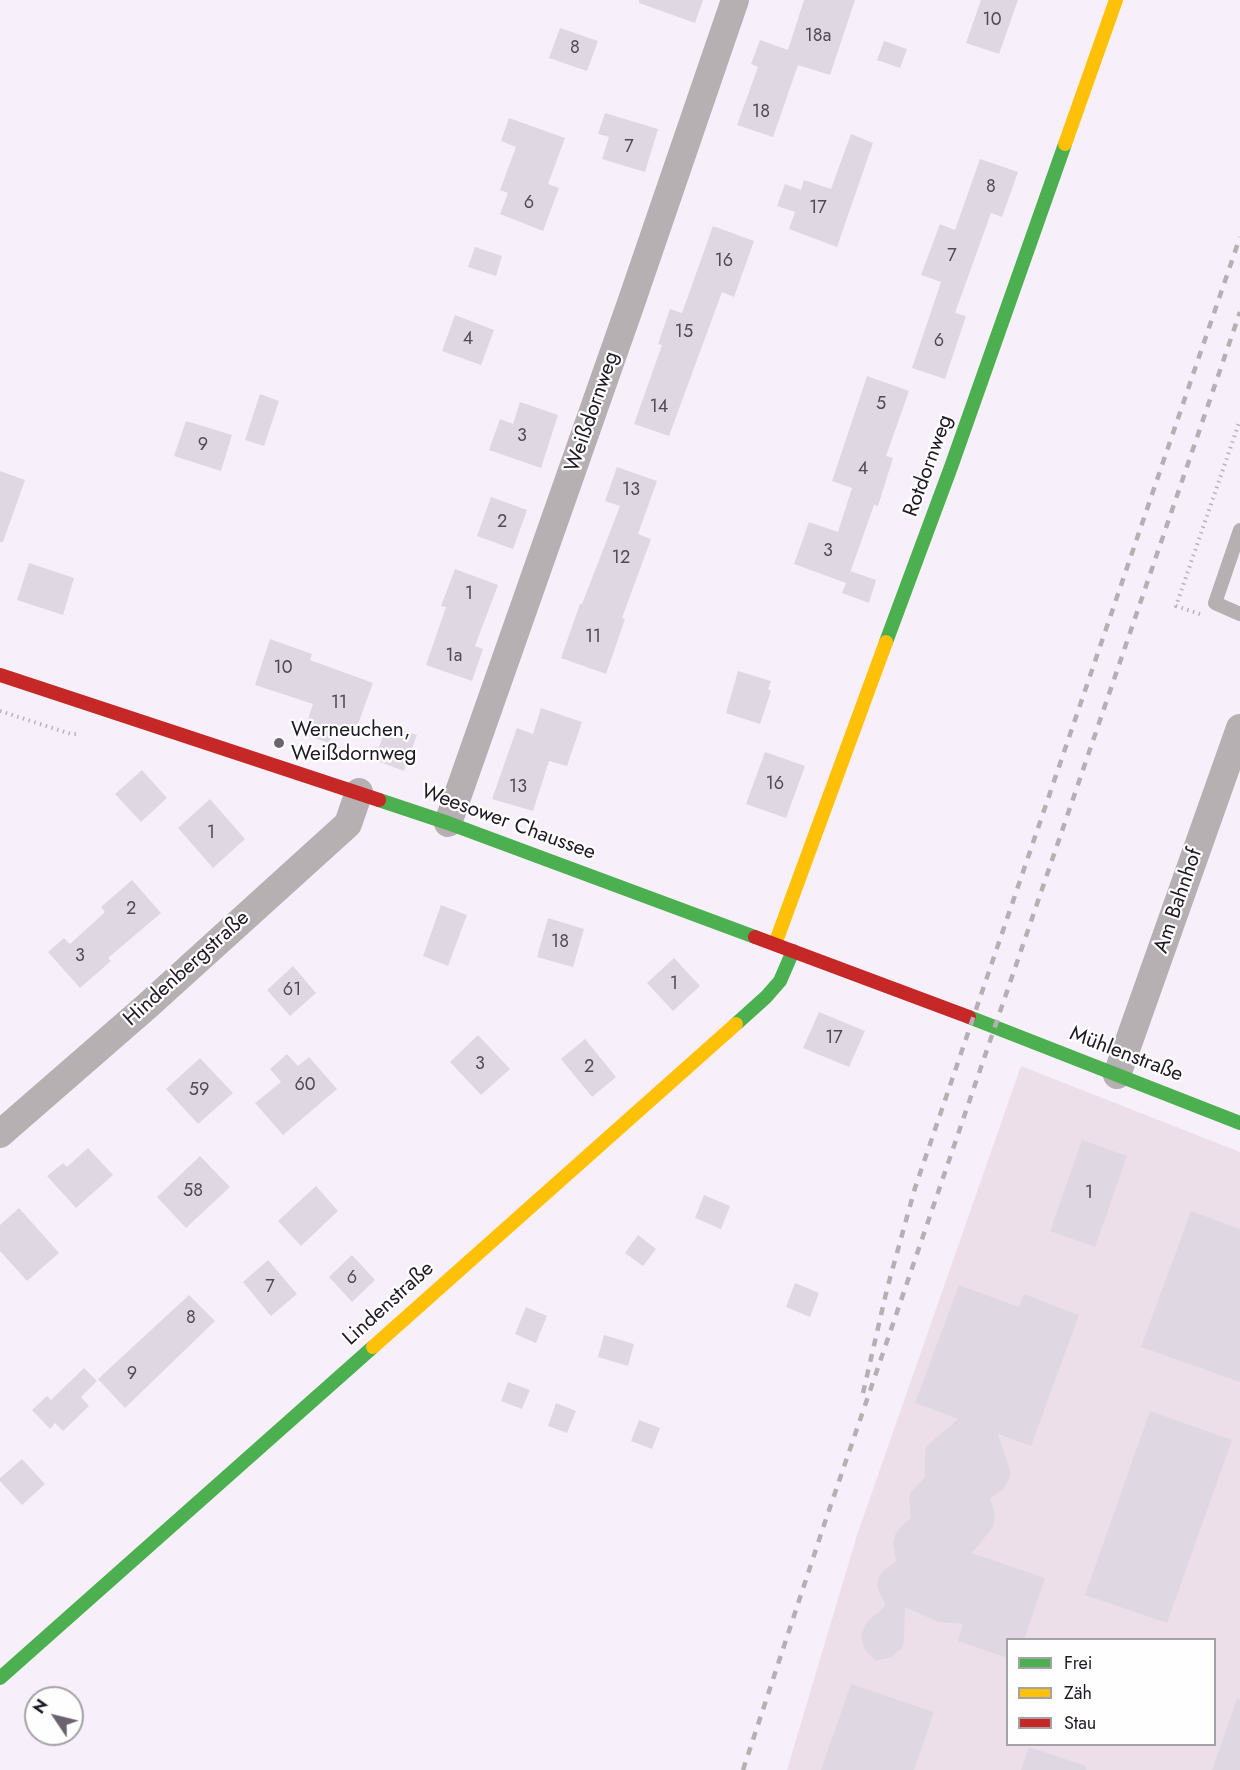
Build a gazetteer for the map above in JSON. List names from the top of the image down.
{
  "streets": {
    "street": [
      "Weißdornweg",
      "Rotdornweg",
      "Weesower Chaussee",
      "Am Bahnhof",
      "Hindenbergstraße",
      "Mühlenstraße",
      "Lindenstraße"
    ]
  },
  "crossings": [
    ["Weißdornweg", "Weesower Chaussee"],
    ["Rotdornweg", "Weesower Chaussee"],
    ["Weesower Chaussee", "Hindenbergstraße"],
    ["Weesower Chaussee", "Mühlenstraße"],
    ["Weesower Chaussee", "Lindenstraße"],
    ["Am Bahnhof", "Mühlenstraße"]
  ],
  "places": ["Werneuchen, Weißdornweg"],
  "house_numbers": [
    "10",
    "18a",
    "8",
    "18",
    "7",
    "8",
    "6",
    "17",
    "7",
    "16",
    "15",
    "4",
    "6",
    "5",
    "14",
    "3",
    "9",
    "4",
    "13",
    "2",
    "3",
    "12",
    "1",
    "11",
    "1a",
    "10",
    "11",
    "16",
    "13",
    "1",
    "2",
    "18",
    "3",
    "1",
    "61",
    "17",
    "3",
    "2",
    "60",
    "59",
    "58",
    "1",
    "6",
    "7",
    "8",
    "9"
  ],
  "legend": ["Frei", "Zäh", "Stau"],
  "north": "top left"
}
